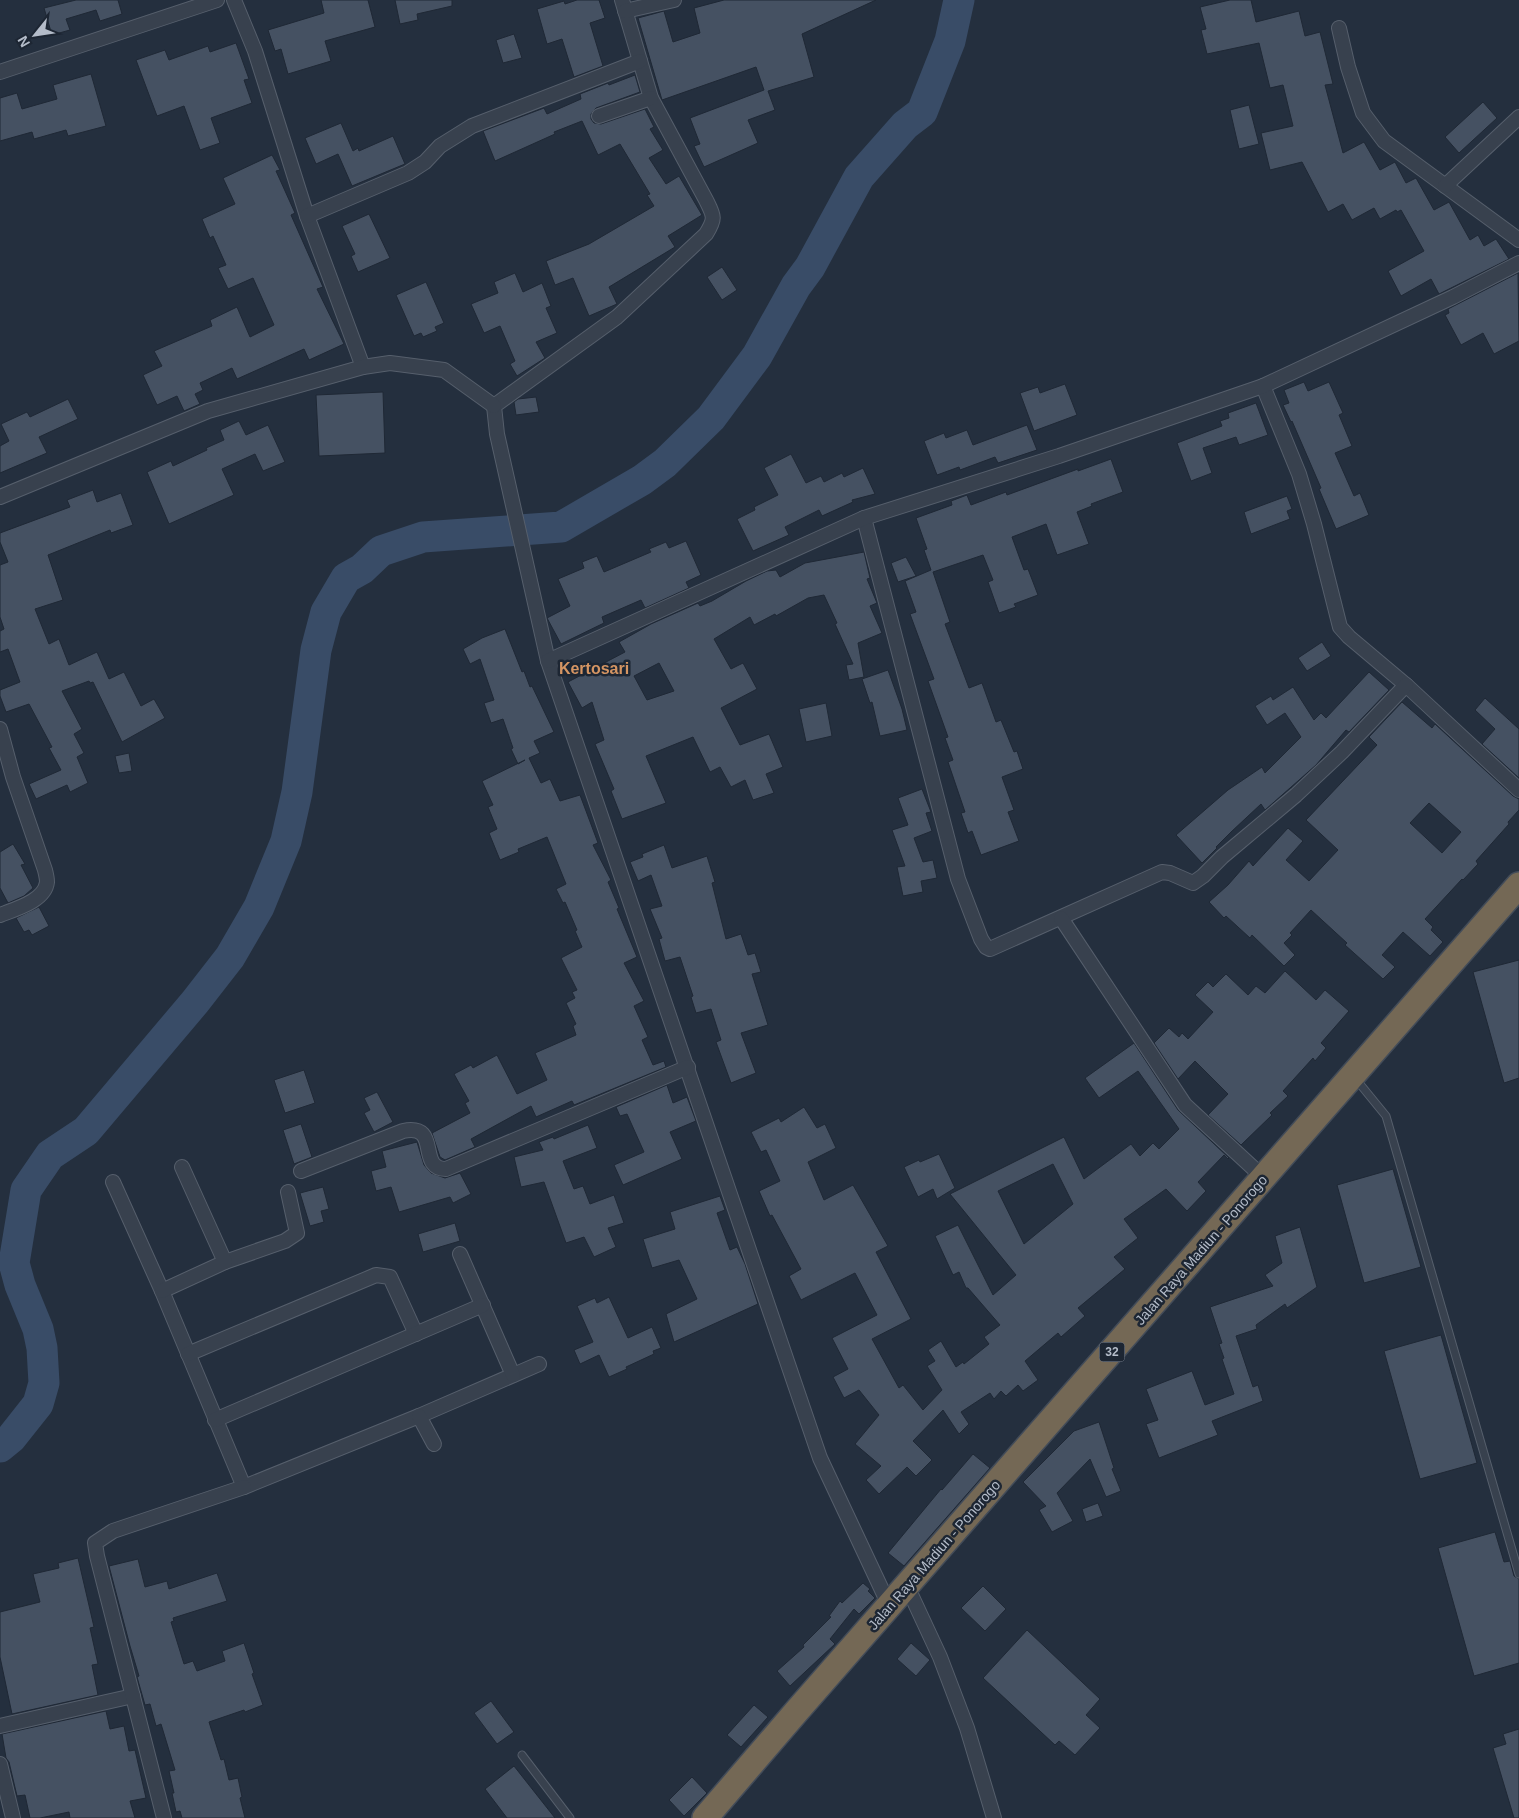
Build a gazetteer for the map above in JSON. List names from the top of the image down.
{
  "streets": {
    "highway": ["Jalan Raya Madiun - Ponorogo", "32"]
  },
  "districts": ["Kertosari"],
  "north": "bottom left"
}
